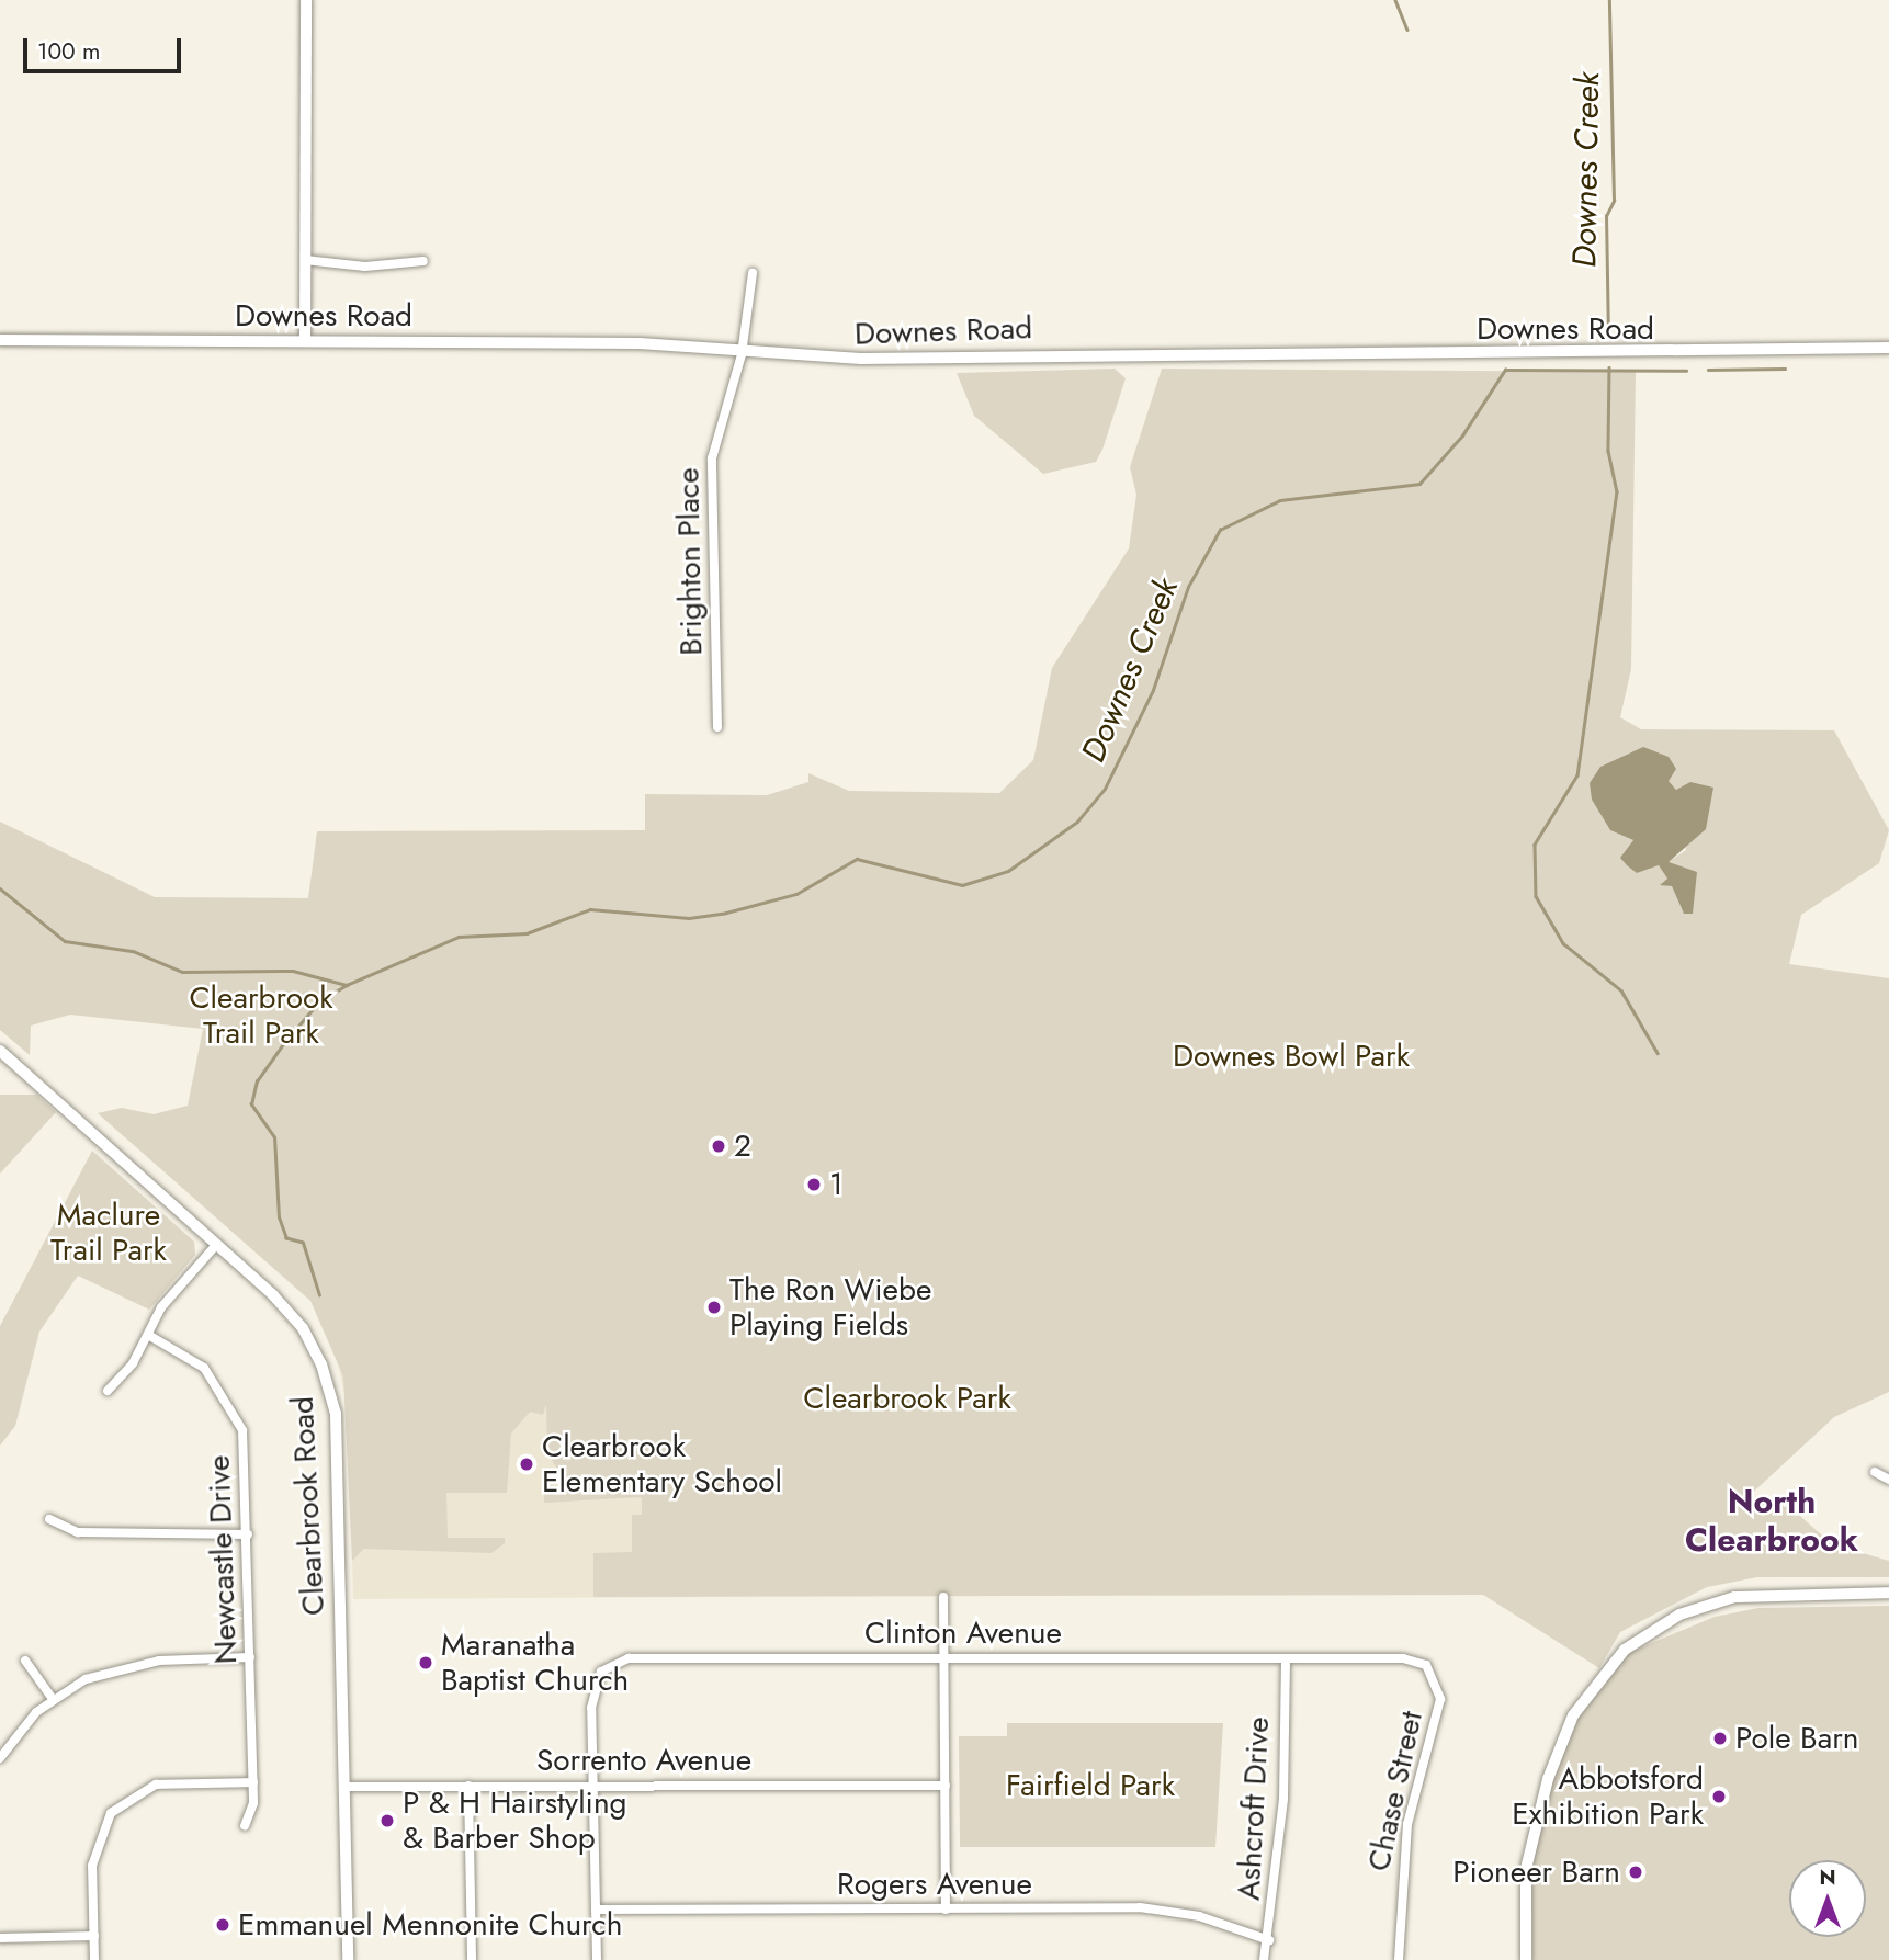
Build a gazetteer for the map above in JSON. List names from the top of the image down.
{
  "streets": {
    "main road": ["Downes Road", "Clearbrook Road"],
    "street": [
      "Brighton Place",
      "Newcastle Drive",
      "Clinton Avenue",
      "Sorrento Avenue",
      "Chase Street",
      "Ashcroft Drive",
      "Rogers Avenue"
    ]
  },
  "crossings": [
    ["Downes Road", "Brighton Place"],
    ["Clearbrook Road", "Sorrento Avenue"],
    ["Clinton Avenue", "Sorrento Avenue"],
    ["Clinton Avenue", "Chase Street"],
    ["Clinton Avenue", "Ashcroft Drive"],
    ["Clinton Avenue", "Rogers Avenue"],
    ["Ashcroft Drive", "Rogers Avenue"]
  ],
  "districts": ["North Clearbrook"],
  "water": ["Downes Creek"],
  "parks": [
    "Clearbrook Trail Park",
    "Downes Bowl Park",
    "Maclure Trail Park",
    "Clearbrook Park",
    "Fairfield Park"
  ],
  "places": [
    "2",
    "1",
    "The Ron Wiebe Playing Fields",
    "Clearbrook Elementary School",
    "Maranatha Baptist Church",
    "Pole Barn",
    "Abbotsford Exhibition Park",
    "P & H Hairstyling & Barber Shop",
    "Pioneer Barn",
    "Emmanuel Mennonite Church"
  ],
  "scale_bar": "100 m",
  "north": "top"
}
